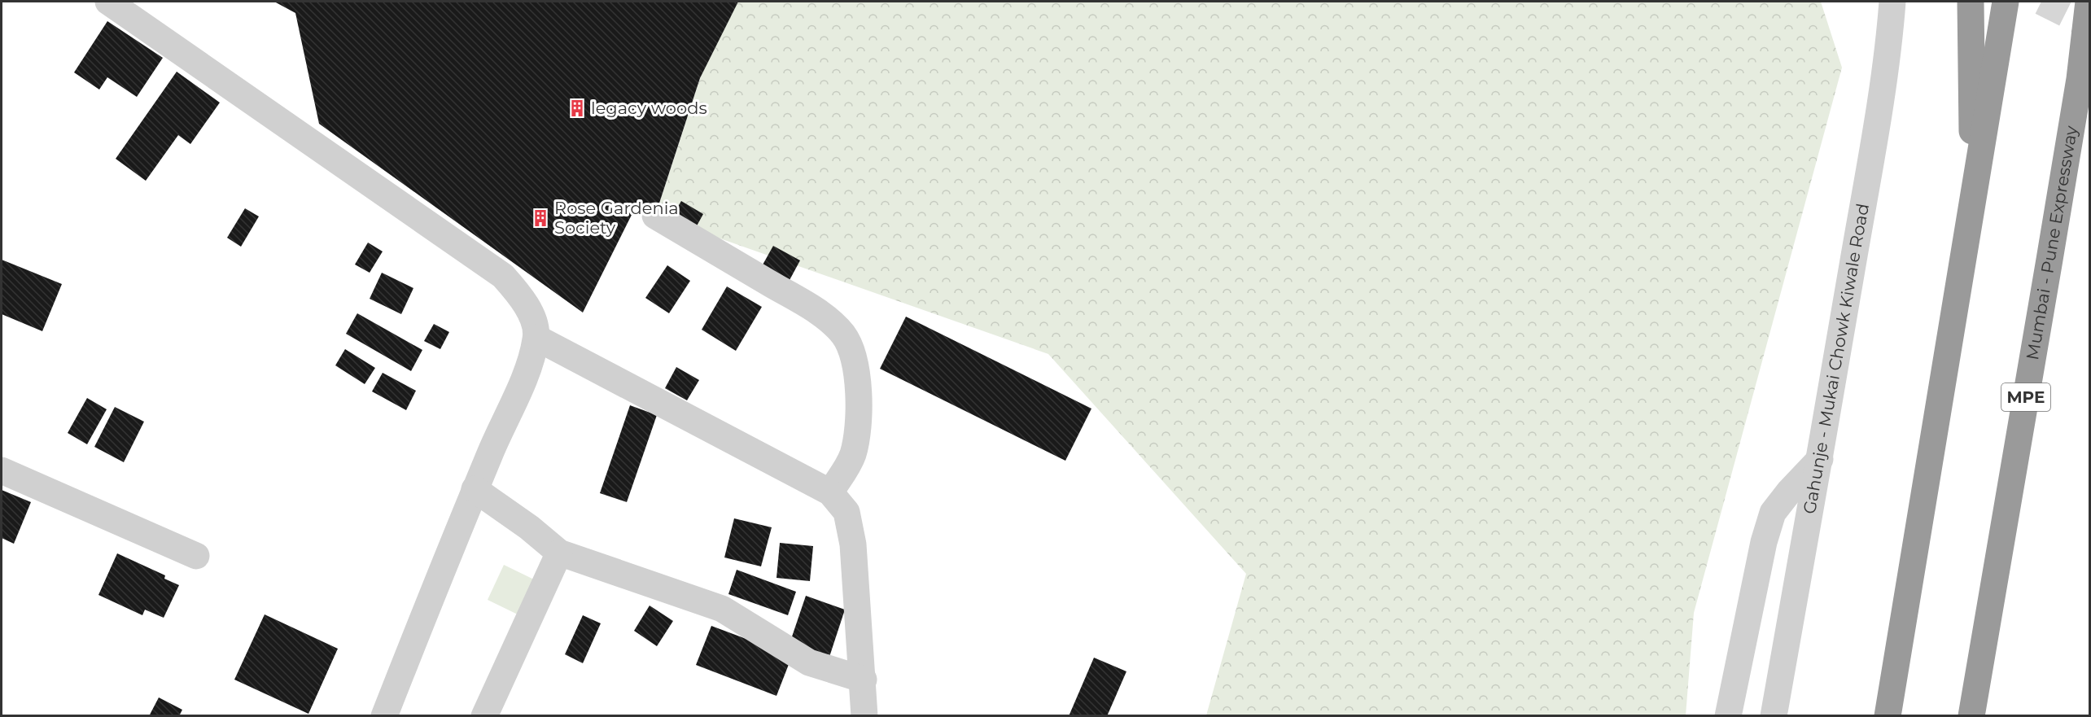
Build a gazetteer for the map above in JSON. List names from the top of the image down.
{
  "streets": {
    "highway": ["Mumbai - Pune Expressway", "MPE"],
    "street": ["Gahunje - Mukai Chowk Kiwale Road"]
  },
  "places": {
    "building": ["legacy woods", "Rose Gardenia Society"]
  }
}
